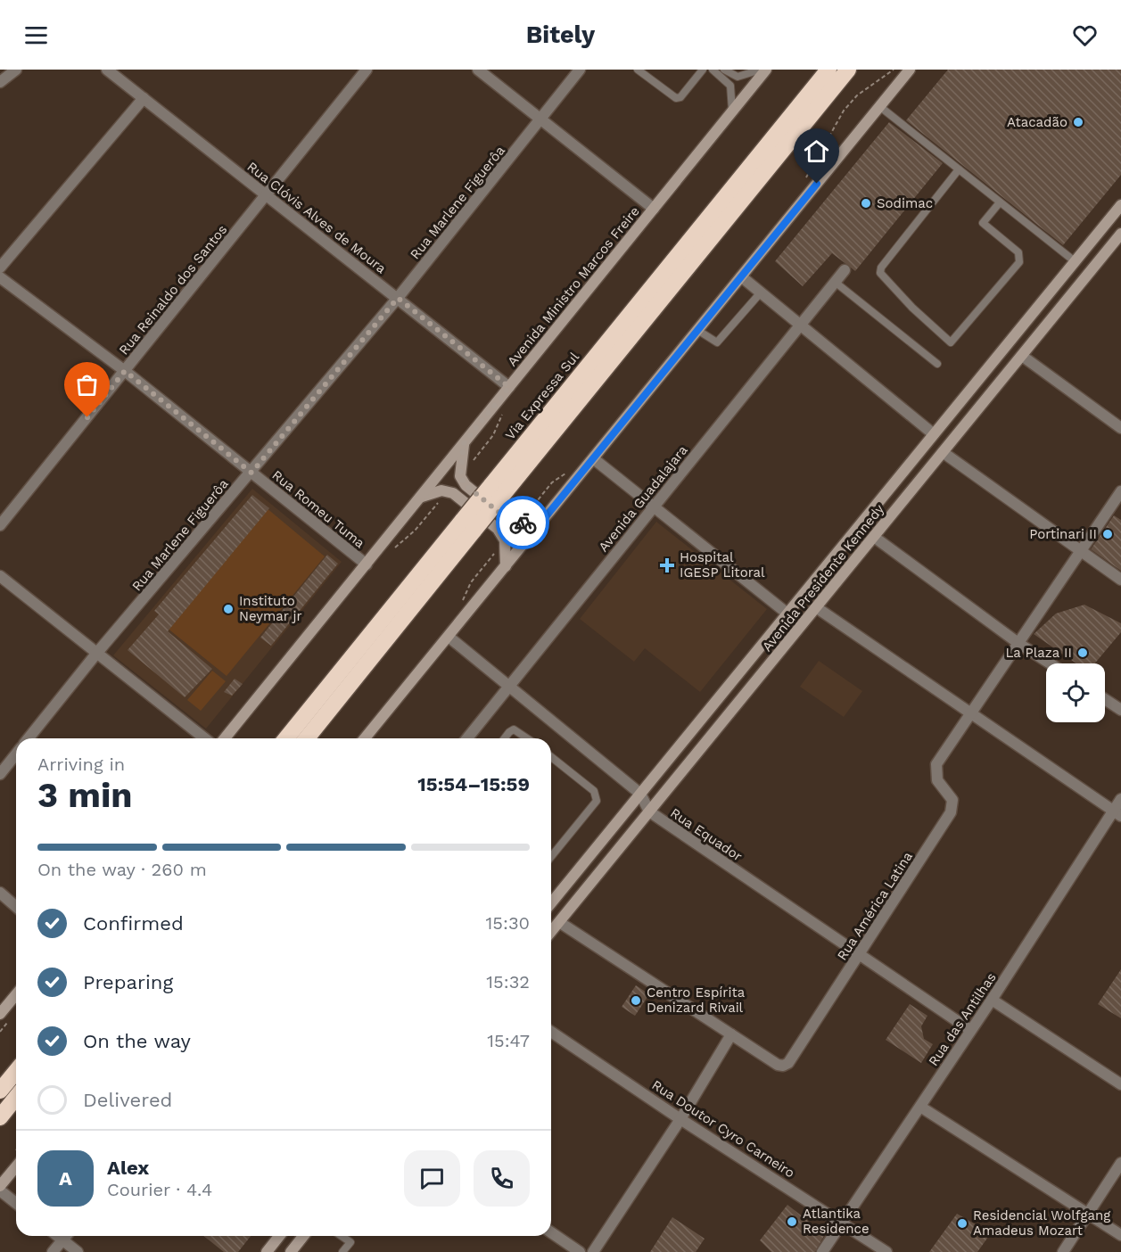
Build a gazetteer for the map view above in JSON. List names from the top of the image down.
{
  "streets": {
    "highway": ["Via Expressa Sul"],
    "main road": ["Avenida Ministro Marcos Freire", "Avenida Presidente Kennedy"],
    "street": [
      "Rua Marlene Figuerôa",
      "Rua Clóvis Alves de Moura",
      "Rua Reinaldo dos Santos",
      "Avenida Guadalajara",
      "Rua Romeu Tuma",
      "Rua Equador",
      "Rua América Latina",
      "Rua das Antilhas",
      "Rua Doutor Cyro Carneiro"
    ]
  },
  "crossings": [
    ["Rua Marlene Figuerôa", "Rua Clóvis Alves de Moura"],
    ["Rua Marlene Figuerôa", "Rua Romeu Tuma"],
    ["Rua Clóvis Alves de Moura", "Avenida Ministro Marcos Freire"],
    ["Rua Clóvis Alves de Moura", "Rua Reinaldo dos Santos"],
    ["Avenida Ministro Marcos Freire", "Rua Romeu Tuma"],
    ["Rua Reinaldo dos Santos", "Rua Romeu Tuma"],
    ["Avenida Guadalajara", "Rua Equador"],
    ["Avenida Presidente Kennedy", "Rua Equador"],
    ["Avenida Presidente Kennedy", "Rua América Latina"],
    ["Rua Equador", "Rua América Latina"],
    ["Rua Equador", "Rua das Antilhas"],
    ["Rua das Antilhas", "Rua Doutor Cyro Carneiro"]
  ],
  "places": {
    "other": [
      "Atacadão",
      "Sodimac",
      "Portinari II",
      "Instituto Neymar jr",
      "La Plaza II",
      "Centro Espírita Denizard Rivail",
      "Atlantika Residence",
      "Residencial Wolfgang Amadeus Mozart"
    ],
    "health": ["Hospital IGESP Litoral"]
  },
  "page": {
    "header": "Bitely",
    "heading": ["3 min", "Arriving in", "15:54–15:59"],
    "panel": ["Alex", "Courier · 4.4"],
    "bar": "On the way · 260 m",
    "list": [
      ["Confirmed", "15:30"],
      ["Preparing", "15:32"],
      ["On the way", "15:47"],
      "Delivered"
    ],
    "round": "A"
  }
}
